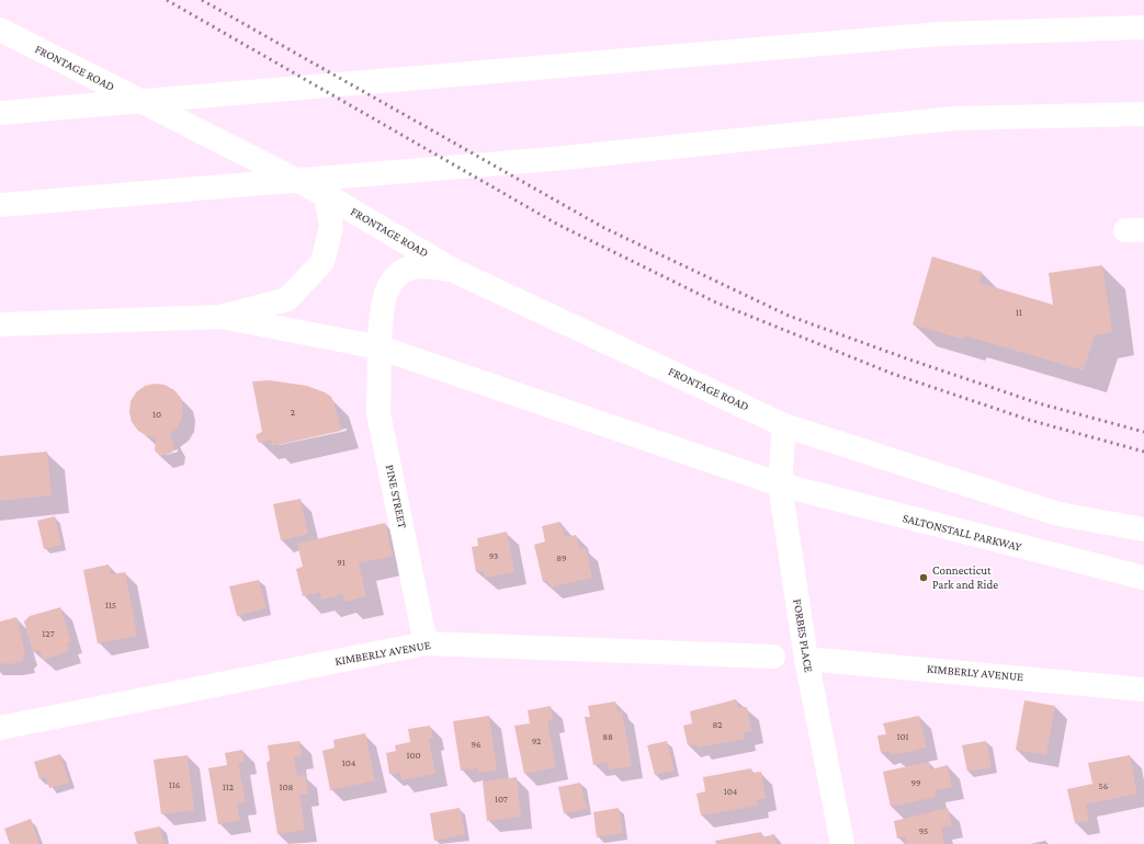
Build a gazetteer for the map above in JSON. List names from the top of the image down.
{
  "streets": {
    "main road": [
      "FRONTAGE ROAD",
      "PINE STREET",
      "SALTONSTALL PARKWAY",
      "FORBES PLACE",
      "KIMBERLY AVENUE"
    ]
  },
  "crossings": [
    ["FRONTAGE ROAD", "PINE STREET"],
    ["FRONTAGE ROAD", "FORBES PLACE"],
    ["PINE STREET", "KIMBERLY AVENUE"],
    ["SALTONSTALL PARKWAY", "FORBES PLACE"],
    ["FORBES PLACE", "KIMBERLY AVENUE"]
  ],
  "places": ["Connecticut Park and Ride"],
  "house_numbers": [
    "11",
    "2",
    "10",
    "93",
    "89",
    "91",
    "115",
    "127",
    "82",
    "88",
    "101",
    "92",
    "96",
    "100",
    "104",
    "99",
    "116",
    "56",
    "112",
    "108",
    "104",
    "107",
    "95"
  ]
}
